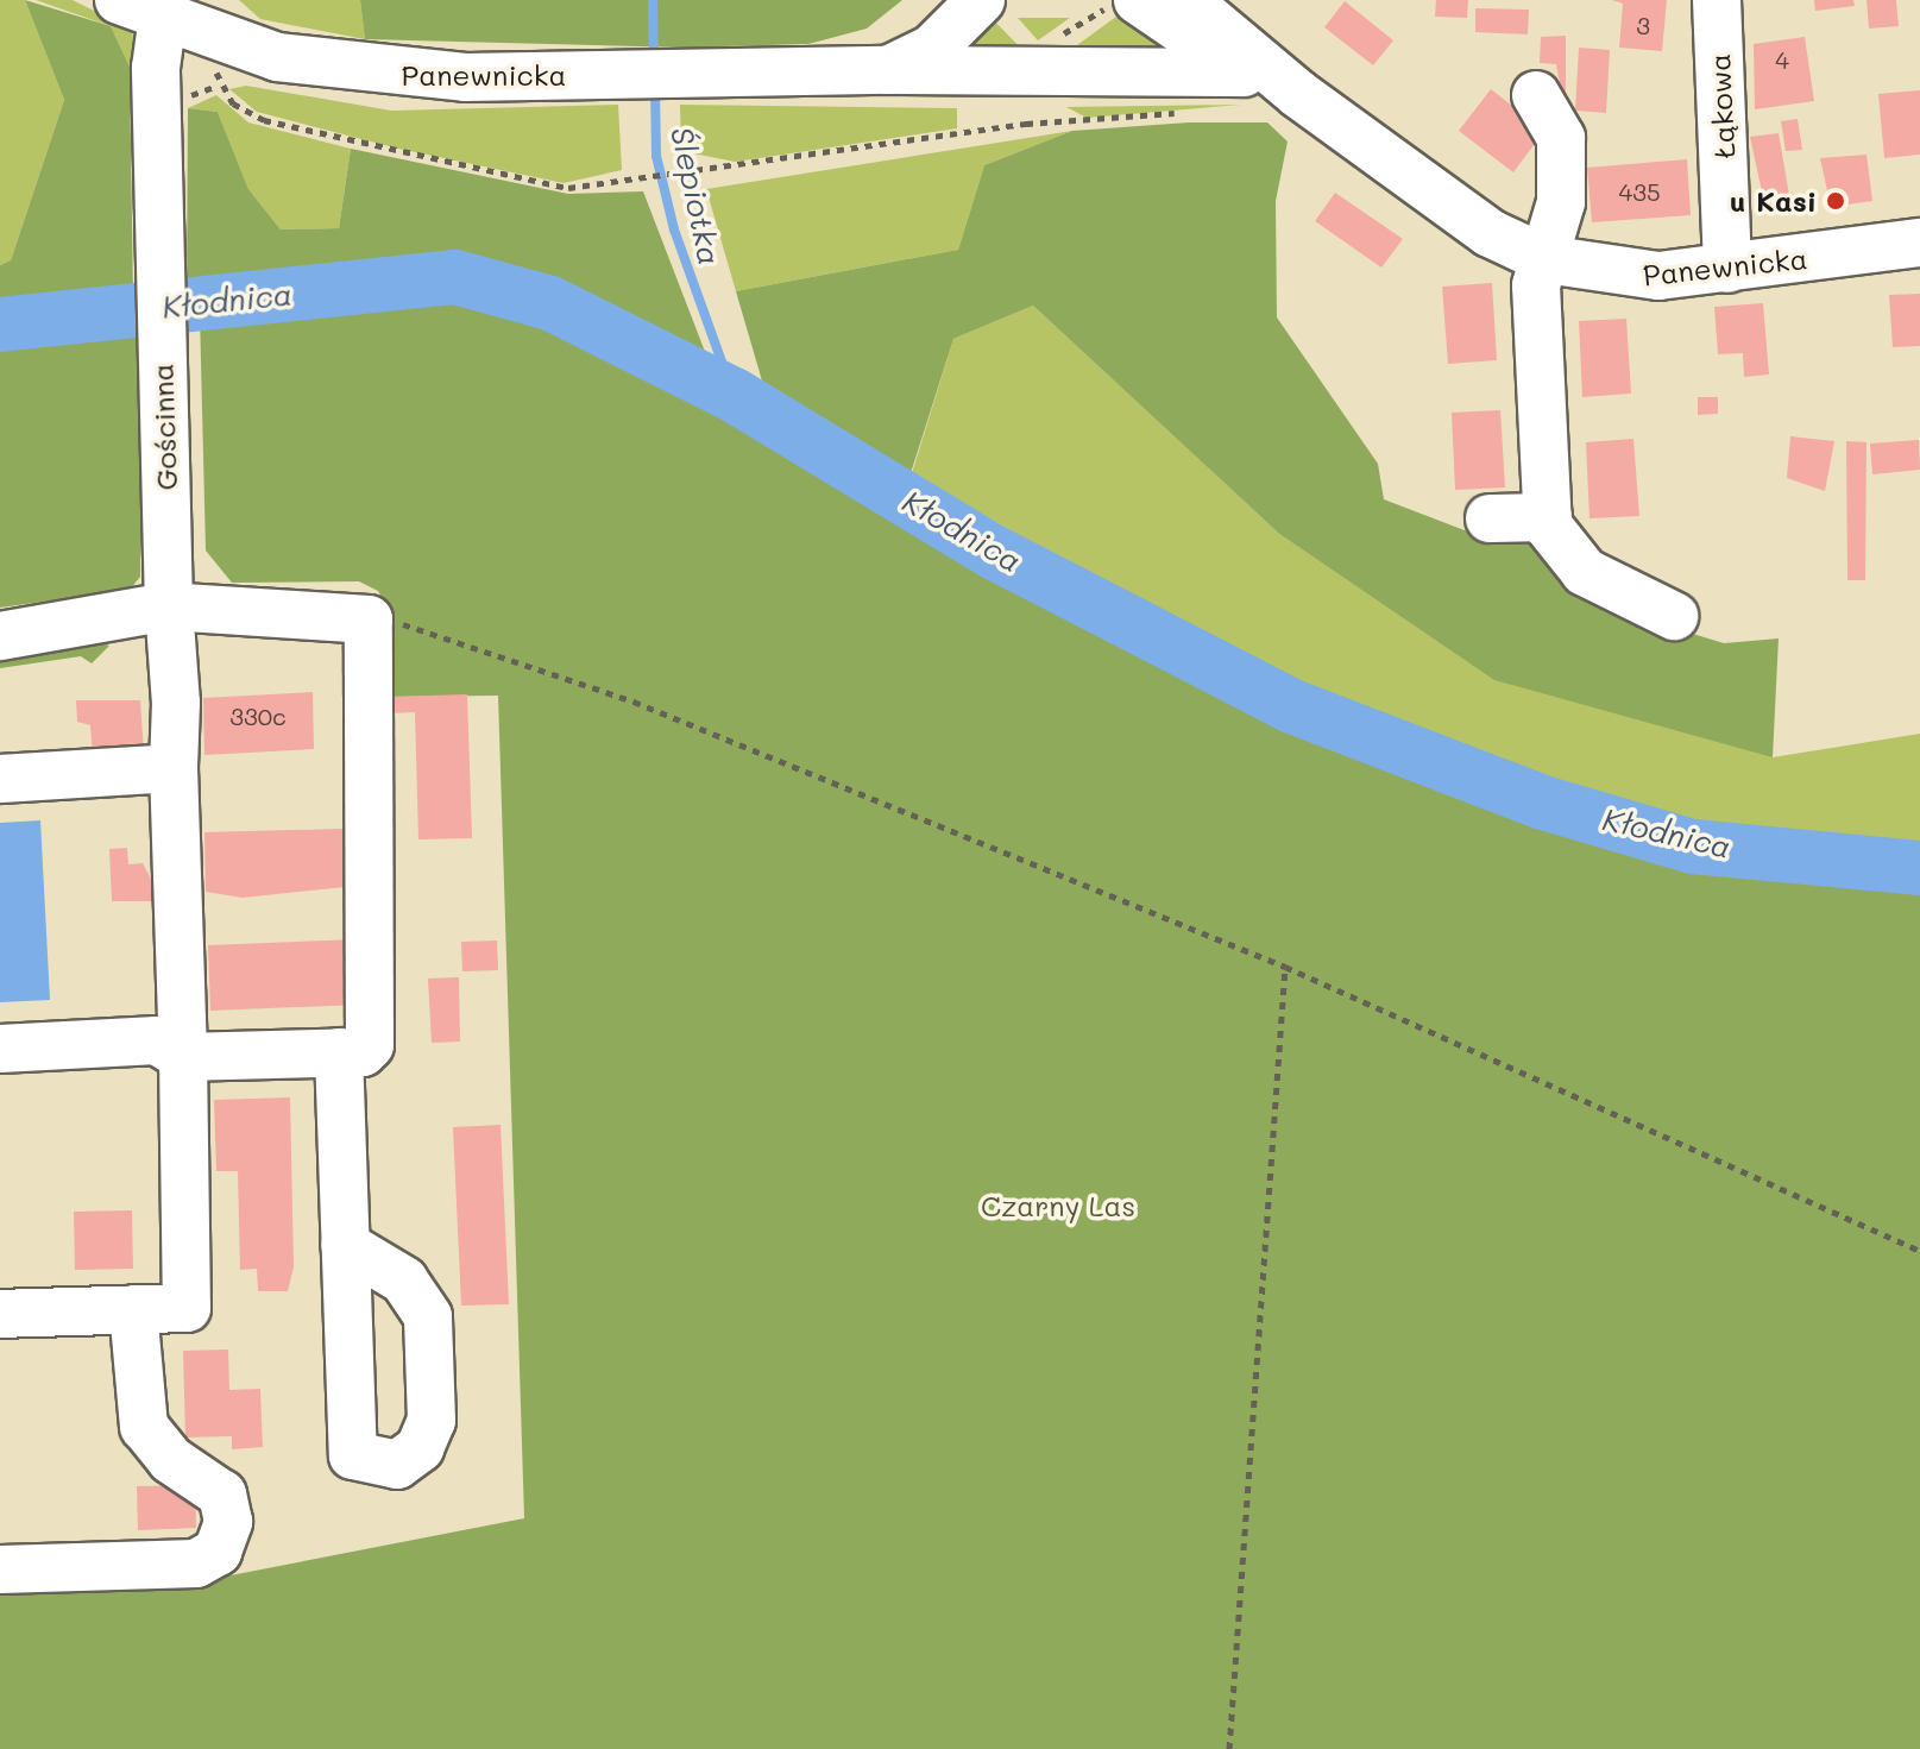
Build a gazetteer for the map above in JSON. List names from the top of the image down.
{
  "streets": {
    "street": ["Panewnicka", "Łąkowa", "Gościnna"]
  },
  "crossings": [
    ["Panewnicka", "Łąkowa"],
    ["Panewnicka", "Gościnna"]
  ],
  "water": ["Ślepiotka", "Kłodnica"],
  "parks": ["Czarny Las"],
  "places": ["u Kasi"],
  "house_numbers": [
    "3",
    "4",
    "435",
    "330c"
  ]
}
